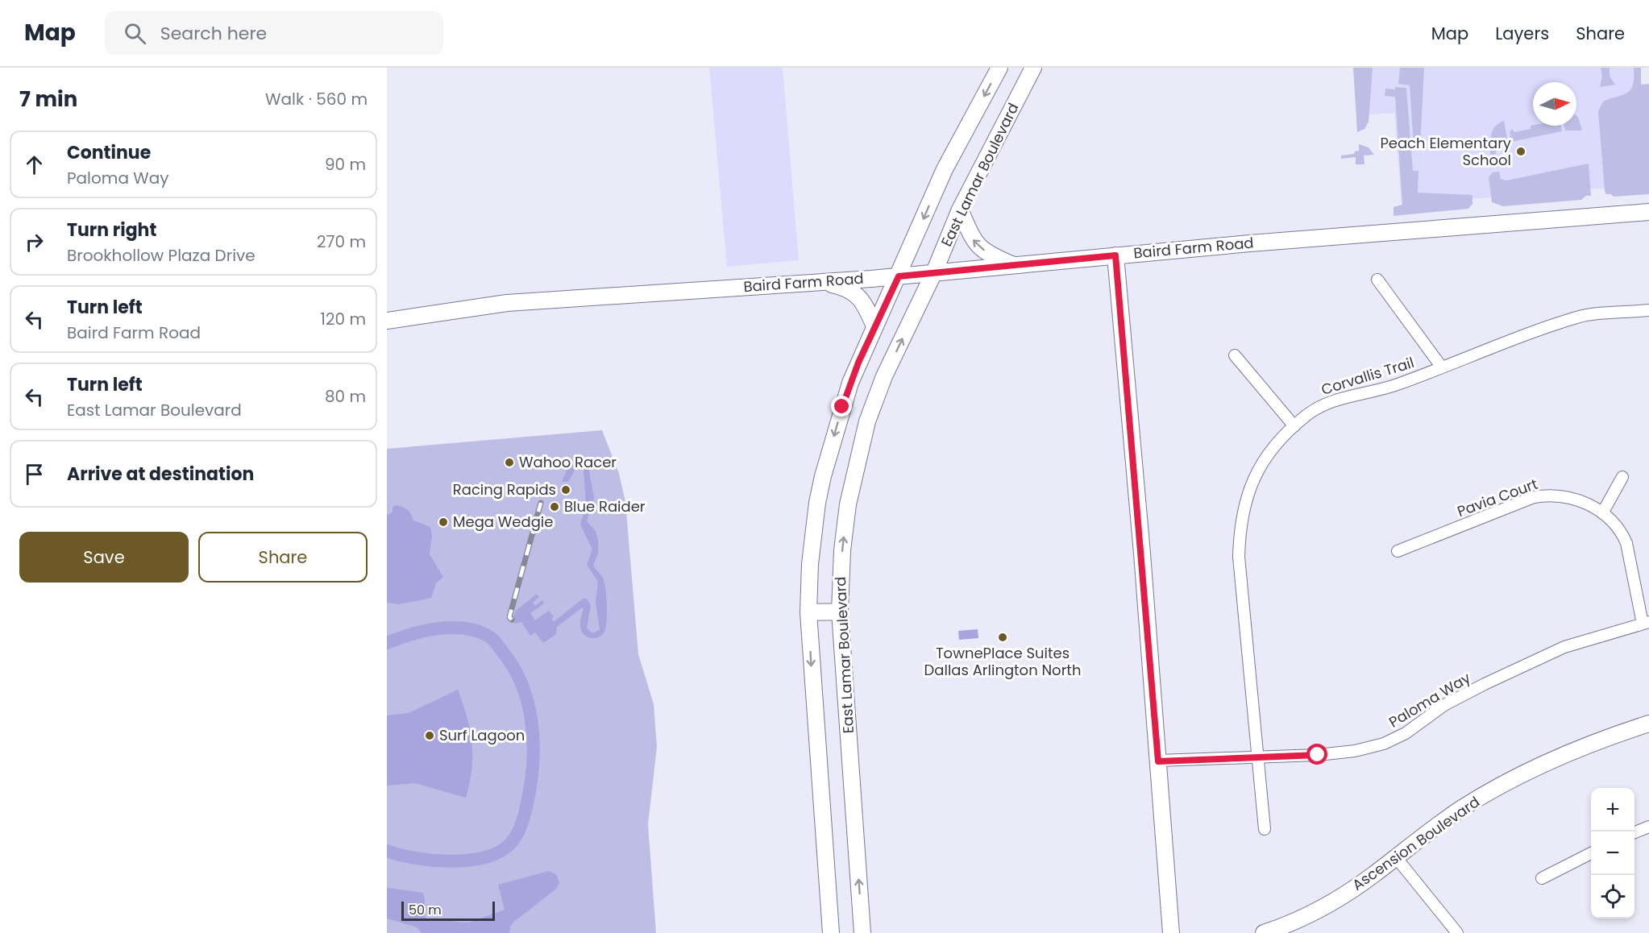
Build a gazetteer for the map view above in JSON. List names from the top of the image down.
{
  "streets": {
    "street": [
      "East Lamar Boulevard",
      "Baird Farm Road",
      "Corvallis Trail",
      "Pavia Court",
      "Paloma Way",
      "Ascension Boulevard"
    ]
  },
  "crossings": [
    ["East Lamar Boulevard", "Baird Farm Road"],
    ["Corvallis Trail", "Paloma Way"],
    ["Pavia Court", "Paloma Way"]
  ],
  "places": [
    "Peach Elementary School",
    "Wahoo Racer",
    "Racing Rapids",
    "Blue Raider",
    "Mega Wedgie",
    "TownePlace Suites Dallas Arlington North",
    "Surf Lagoon"
  ],
  "scale_bar": "50 m",
  "north": "right",
  "page": {
    "header": "Map",
    "search": "Search here",
    "nav": ["Map", "Layers", "Share"],
    "heading": ["7 min", "Walk · 560 m"],
    "list": [
      ["Continue", "Paloma Way", "90 m"],
      ["Turn right", "Brookhollow Plaza Drive", "270 m"],
      ["Turn left", "Baird Farm Road", "120 m"],
      ["Turn left", "East Lamar Boulevard", "80 m"],
      "Arrive at destination"
    ],
    "buttons": ["Save", "Share"],
    "map_buttons": ["+", "−"],
    "scale": "50 m"
  }
}
